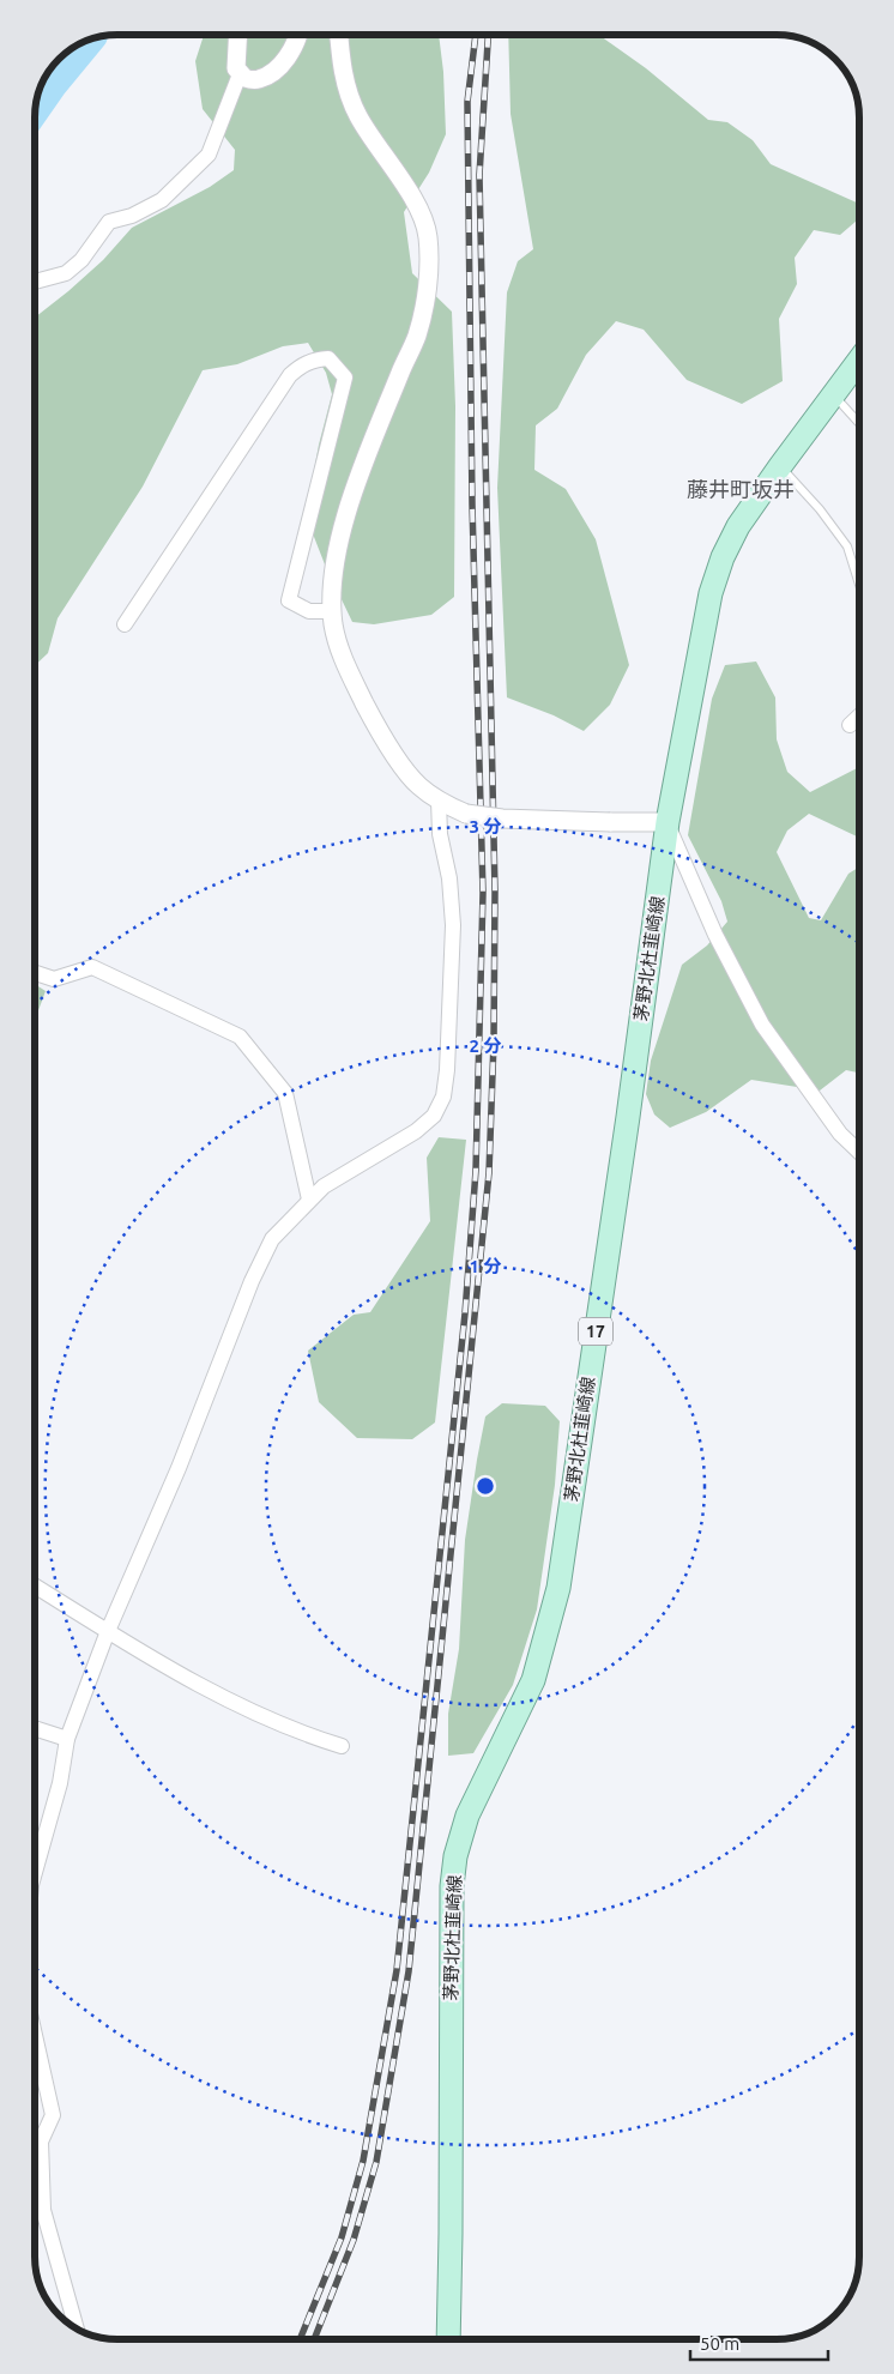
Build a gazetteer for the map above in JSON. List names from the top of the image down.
{
  "streets": {
    "main road": ["茅野北杜韮崎線", "17"]
  },
  "districts": ["藤井町坂井"],
  "scale_bar": "50 m",
  "rings": ["3 分", "2 分", "1 分"]
}
